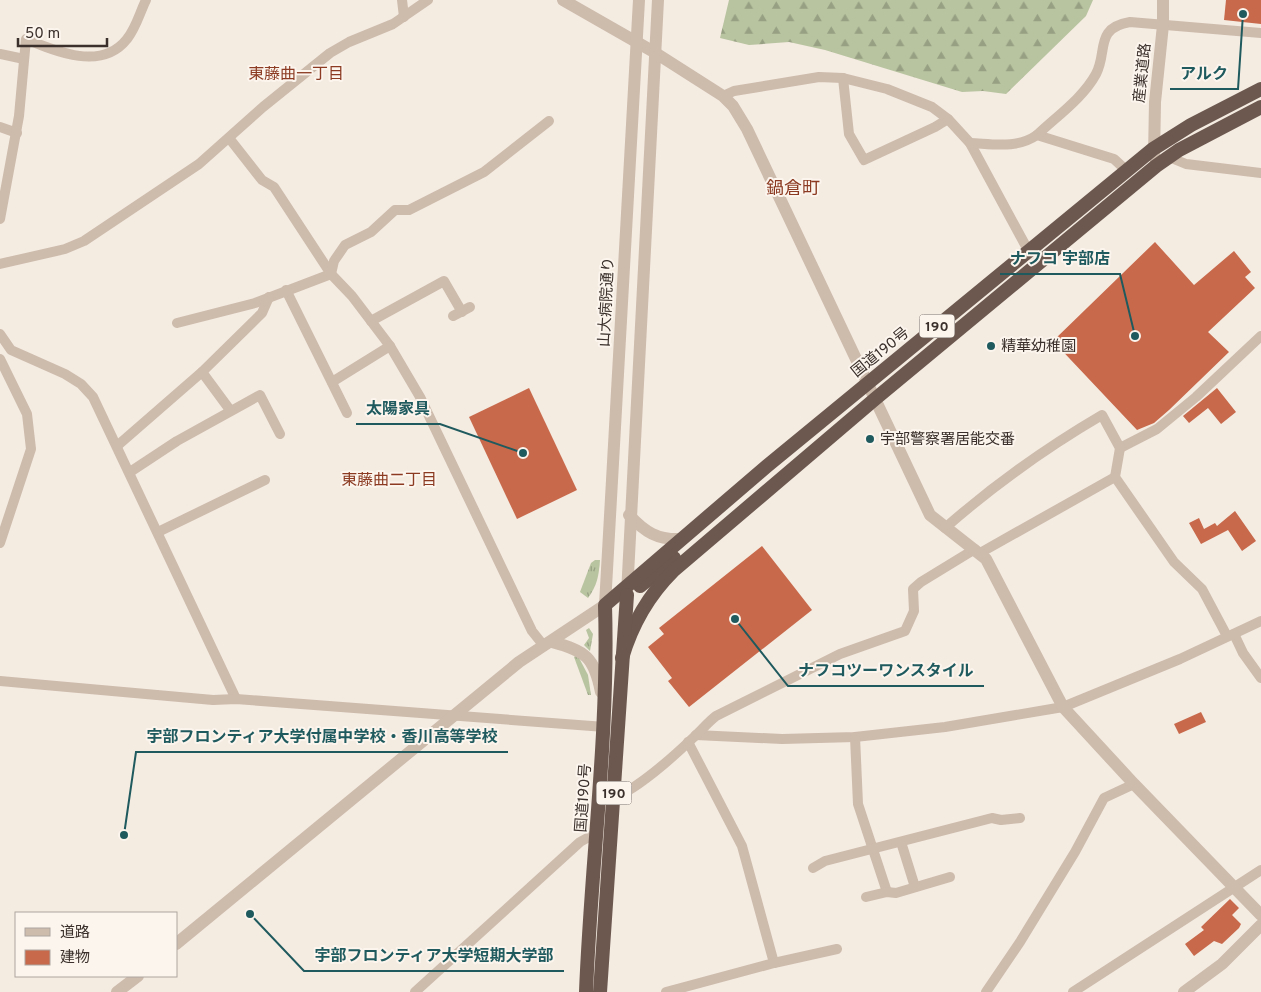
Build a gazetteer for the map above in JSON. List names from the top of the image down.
{
  "streets": {
    "highway": ["190", "国道190号"],
    "street": ["産業道路", "山大病院通り"]
  },
  "crossings": [
    ["産業道路", "国道190号"],
    ["山大病院通り", "国道190号"]
  ],
  "districts": ["東藤曲一丁目", "鍋倉町", "東藤曲二丁目"],
  "places": [
    "アルク",
    "ナフコ 宇部店",
    "精華幼稚園",
    "宇部警察署居能交番",
    "太陽家具",
    "ナフコツーワンスタイル",
    "宇部フロンティア大学付属中学校・香川高等学校",
    "宇部フロンティア大学短期大学部"
  ],
  "legend": ["道路", "建物"],
  "scale_bar": "50 m"
}
